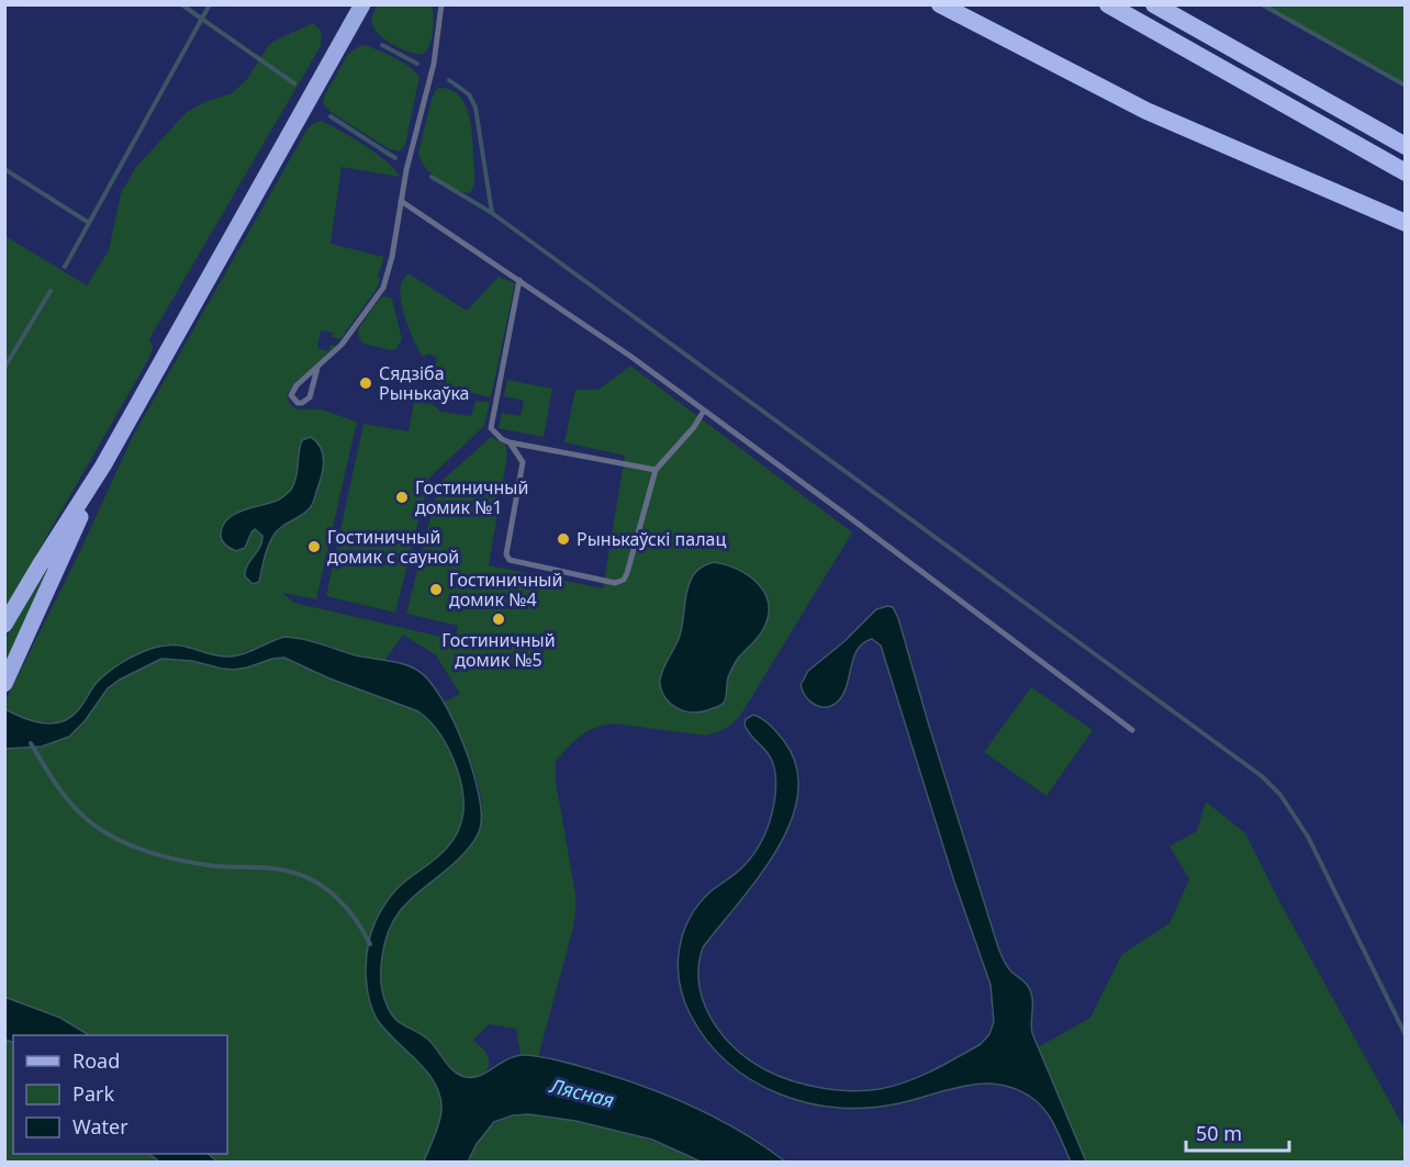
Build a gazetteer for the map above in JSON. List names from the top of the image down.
{
  "water": ["Лясная"],
  "places": [
    "Сядзіба Рынькаўка",
    "Гостиничный домик №1",
    "Рынькаўскi палац",
    "Гостиничный домик с сауной",
    "Гостиничный домик №4",
    "Гостиничный домик №5"
  ],
  "legend": ["Road", "Park", "Water"],
  "scale_bar": "50 m"
}
